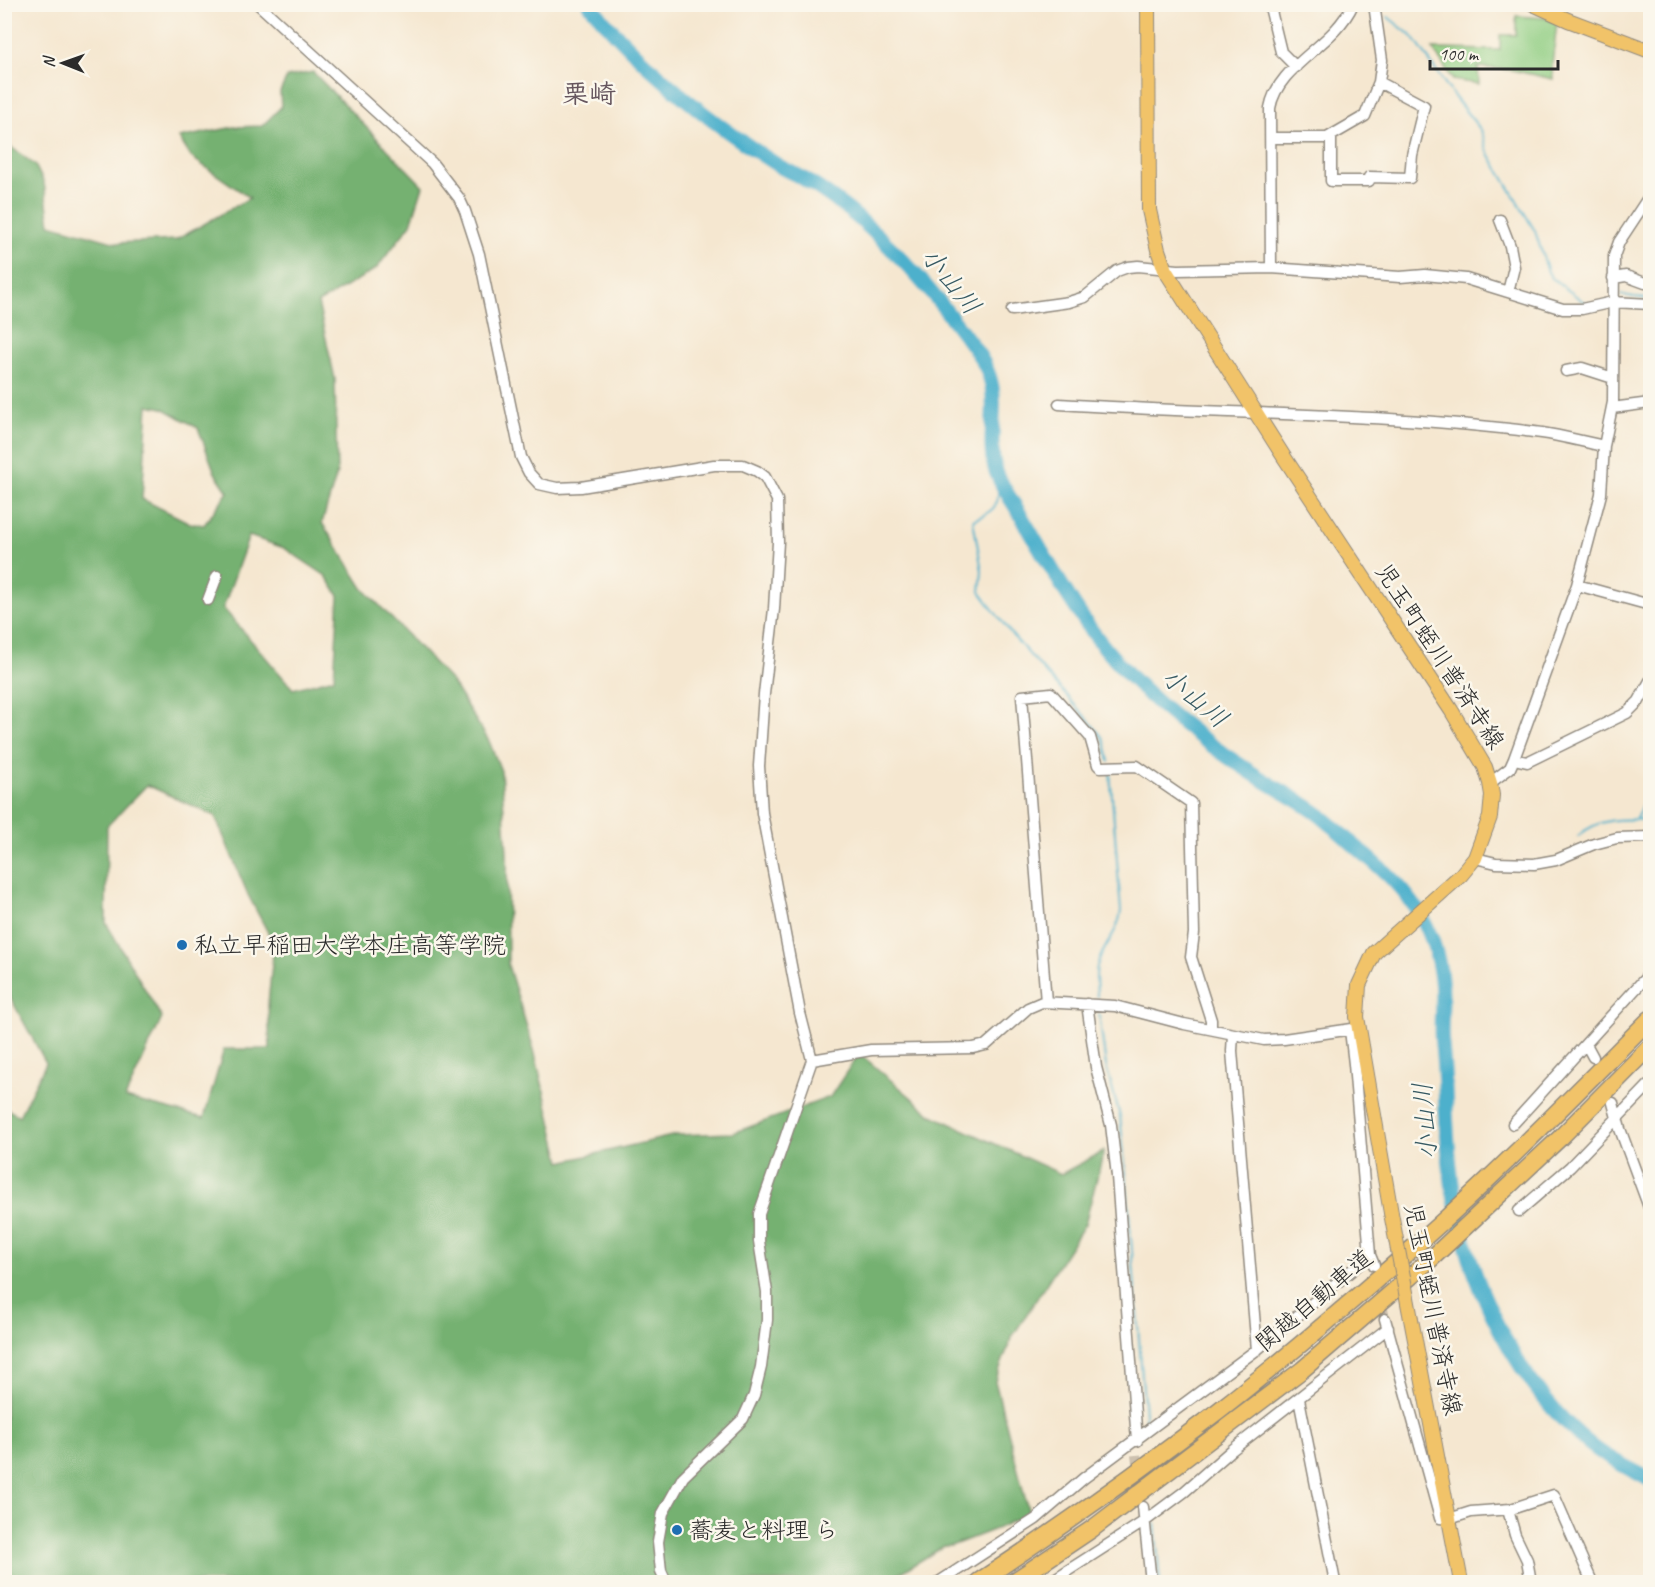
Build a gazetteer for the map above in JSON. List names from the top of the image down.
{
  "streets": {
    "highway": ["関越自動車道"],
    "main road": ["児玉町蛭川普済寺線"]
  },
  "districts": ["栗崎"],
  "water": ["小山川"],
  "places": ["私立早稲田大学本庄高等学院", "蕎麦と料理 ら"],
  "scale_bar": "100 m",
  "north": "left"
}
